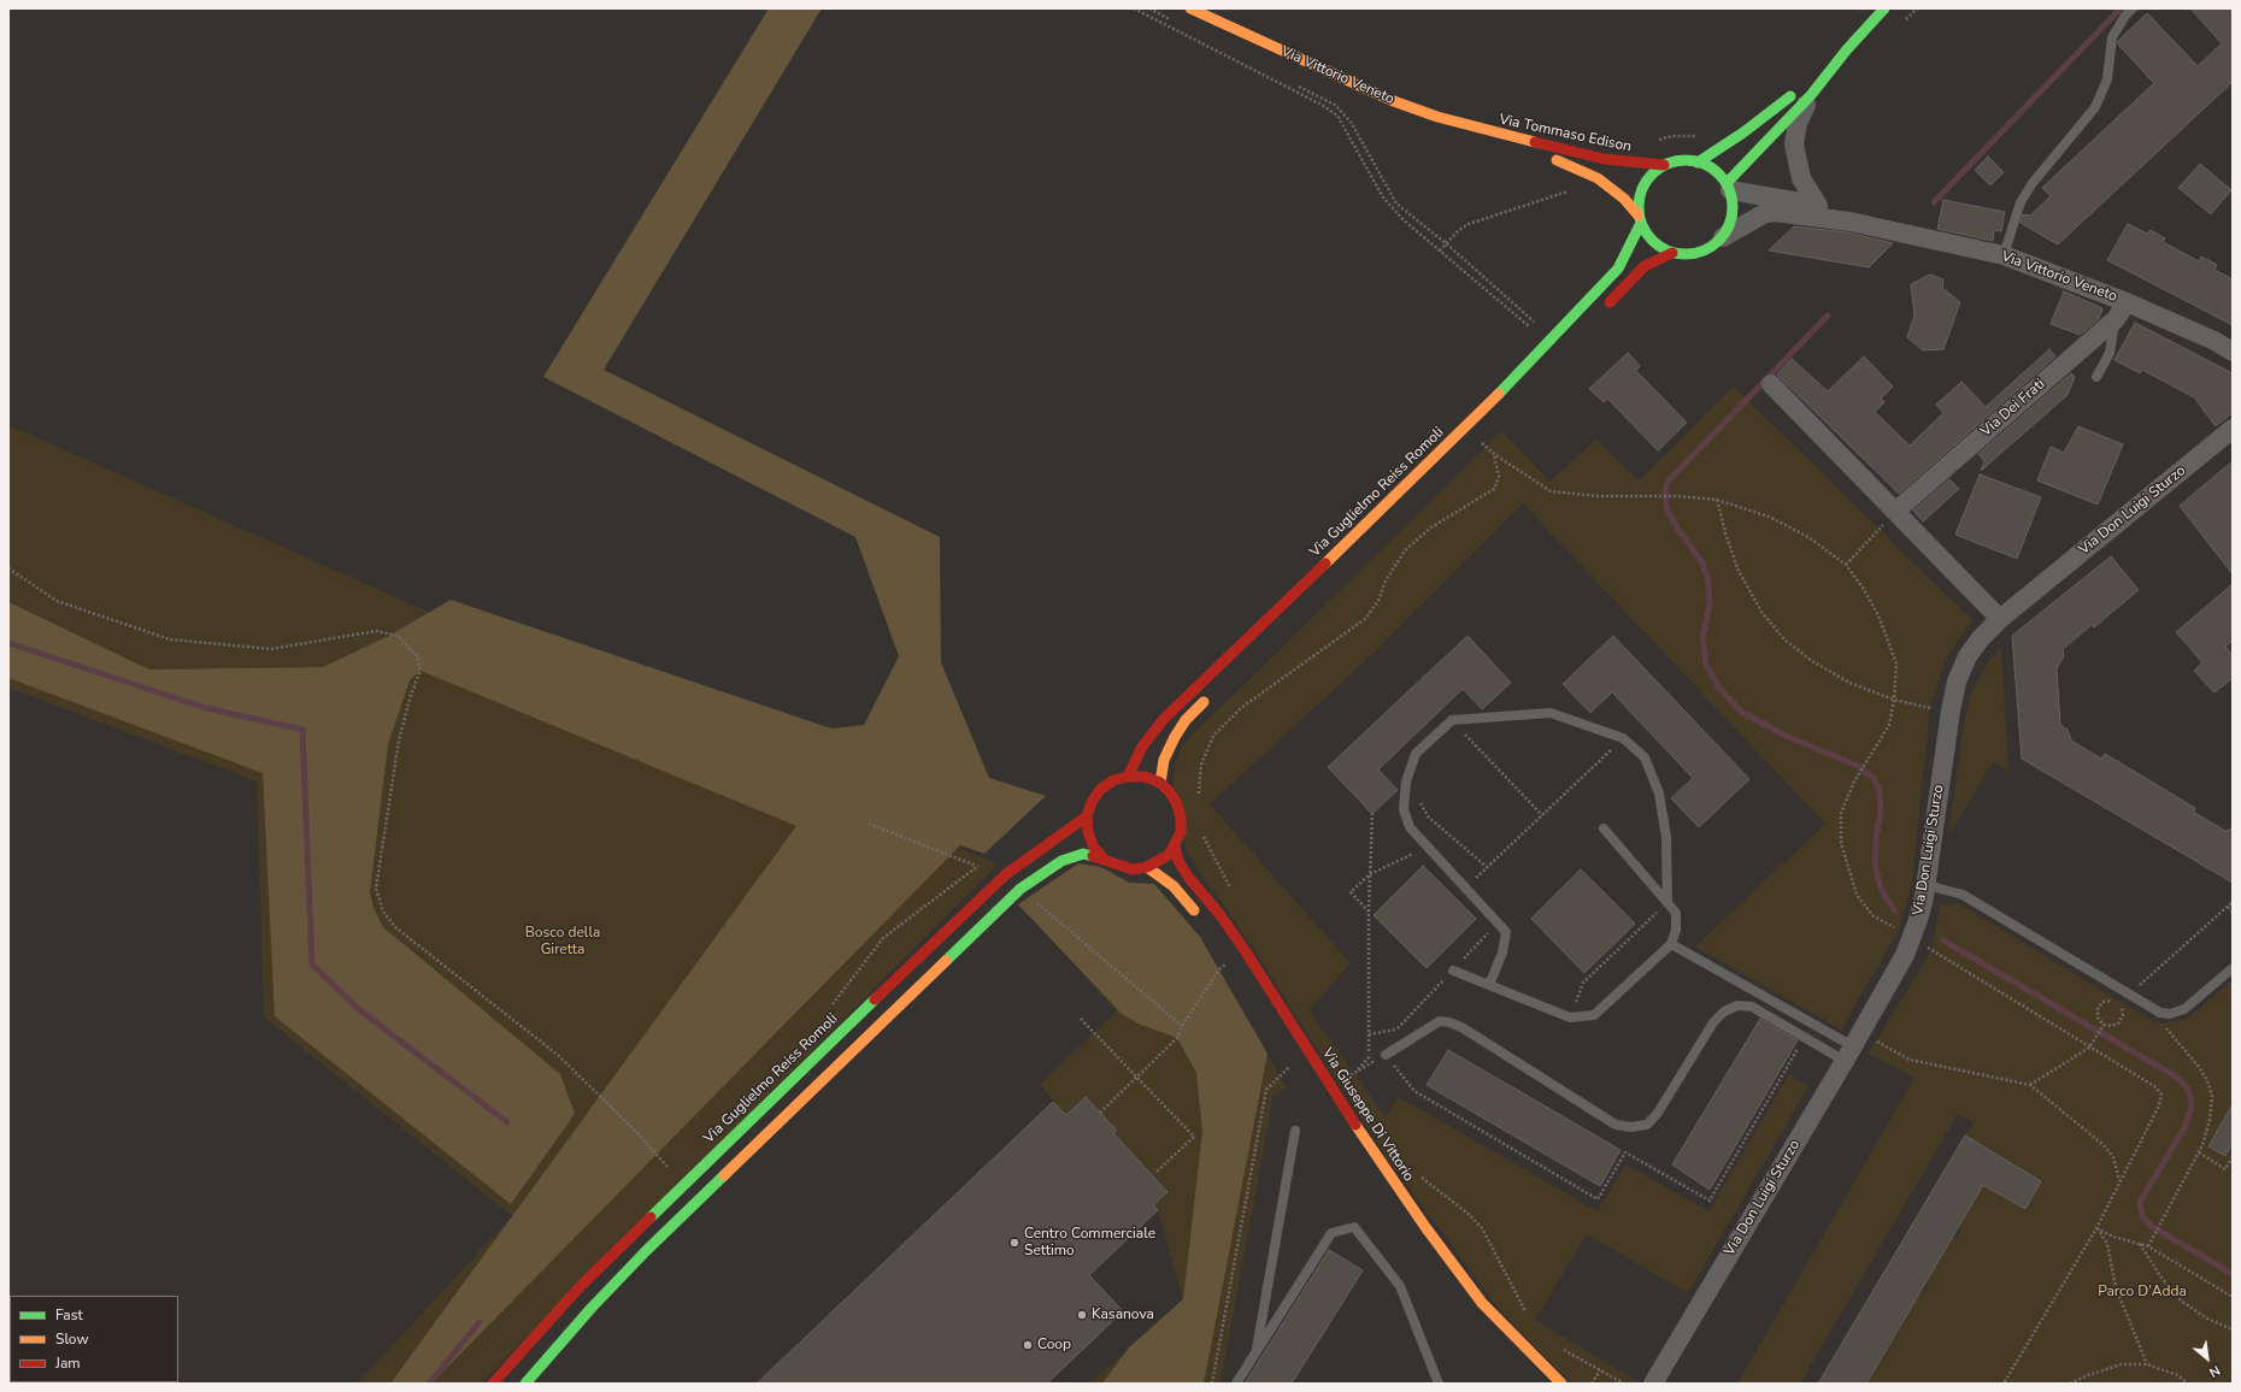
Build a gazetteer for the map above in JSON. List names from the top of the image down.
{
  "streets": {
    "street": [
      "Via Vittorio Veneto",
      "Via Tommaso Edison",
      "Via Dei Frati",
      "Via Guglielmo Reiss Romoli",
      "Via Don Luigi Sturzo",
      "Via Giuseppe Di Vittorio"
    ]
  },
  "crossings": [
    ["Via Vittorio Veneto", "Via Tommaso Edison"],
    ["Via Vittorio Veneto", "Via Dei Frati"],
    ["Via Vittorio Veneto", "Via Guglielmo Reiss Romoli"],
    ["Via Tommaso Edison", "Via Guglielmo Reiss Romoli"],
    ["Via Guglielmo Reiss Romoli", "Via Giuseppe Di Vittorio"]
  ],
  "parks": ["Bosco della Giretta", "Parco D'Adda"],
  "places": ["Centro Commerciale Settimo", "Kasanova", "Coop"],
  "legend": ["Fast", "Slow", "Jam"],
  "north": "bottom right"
}
